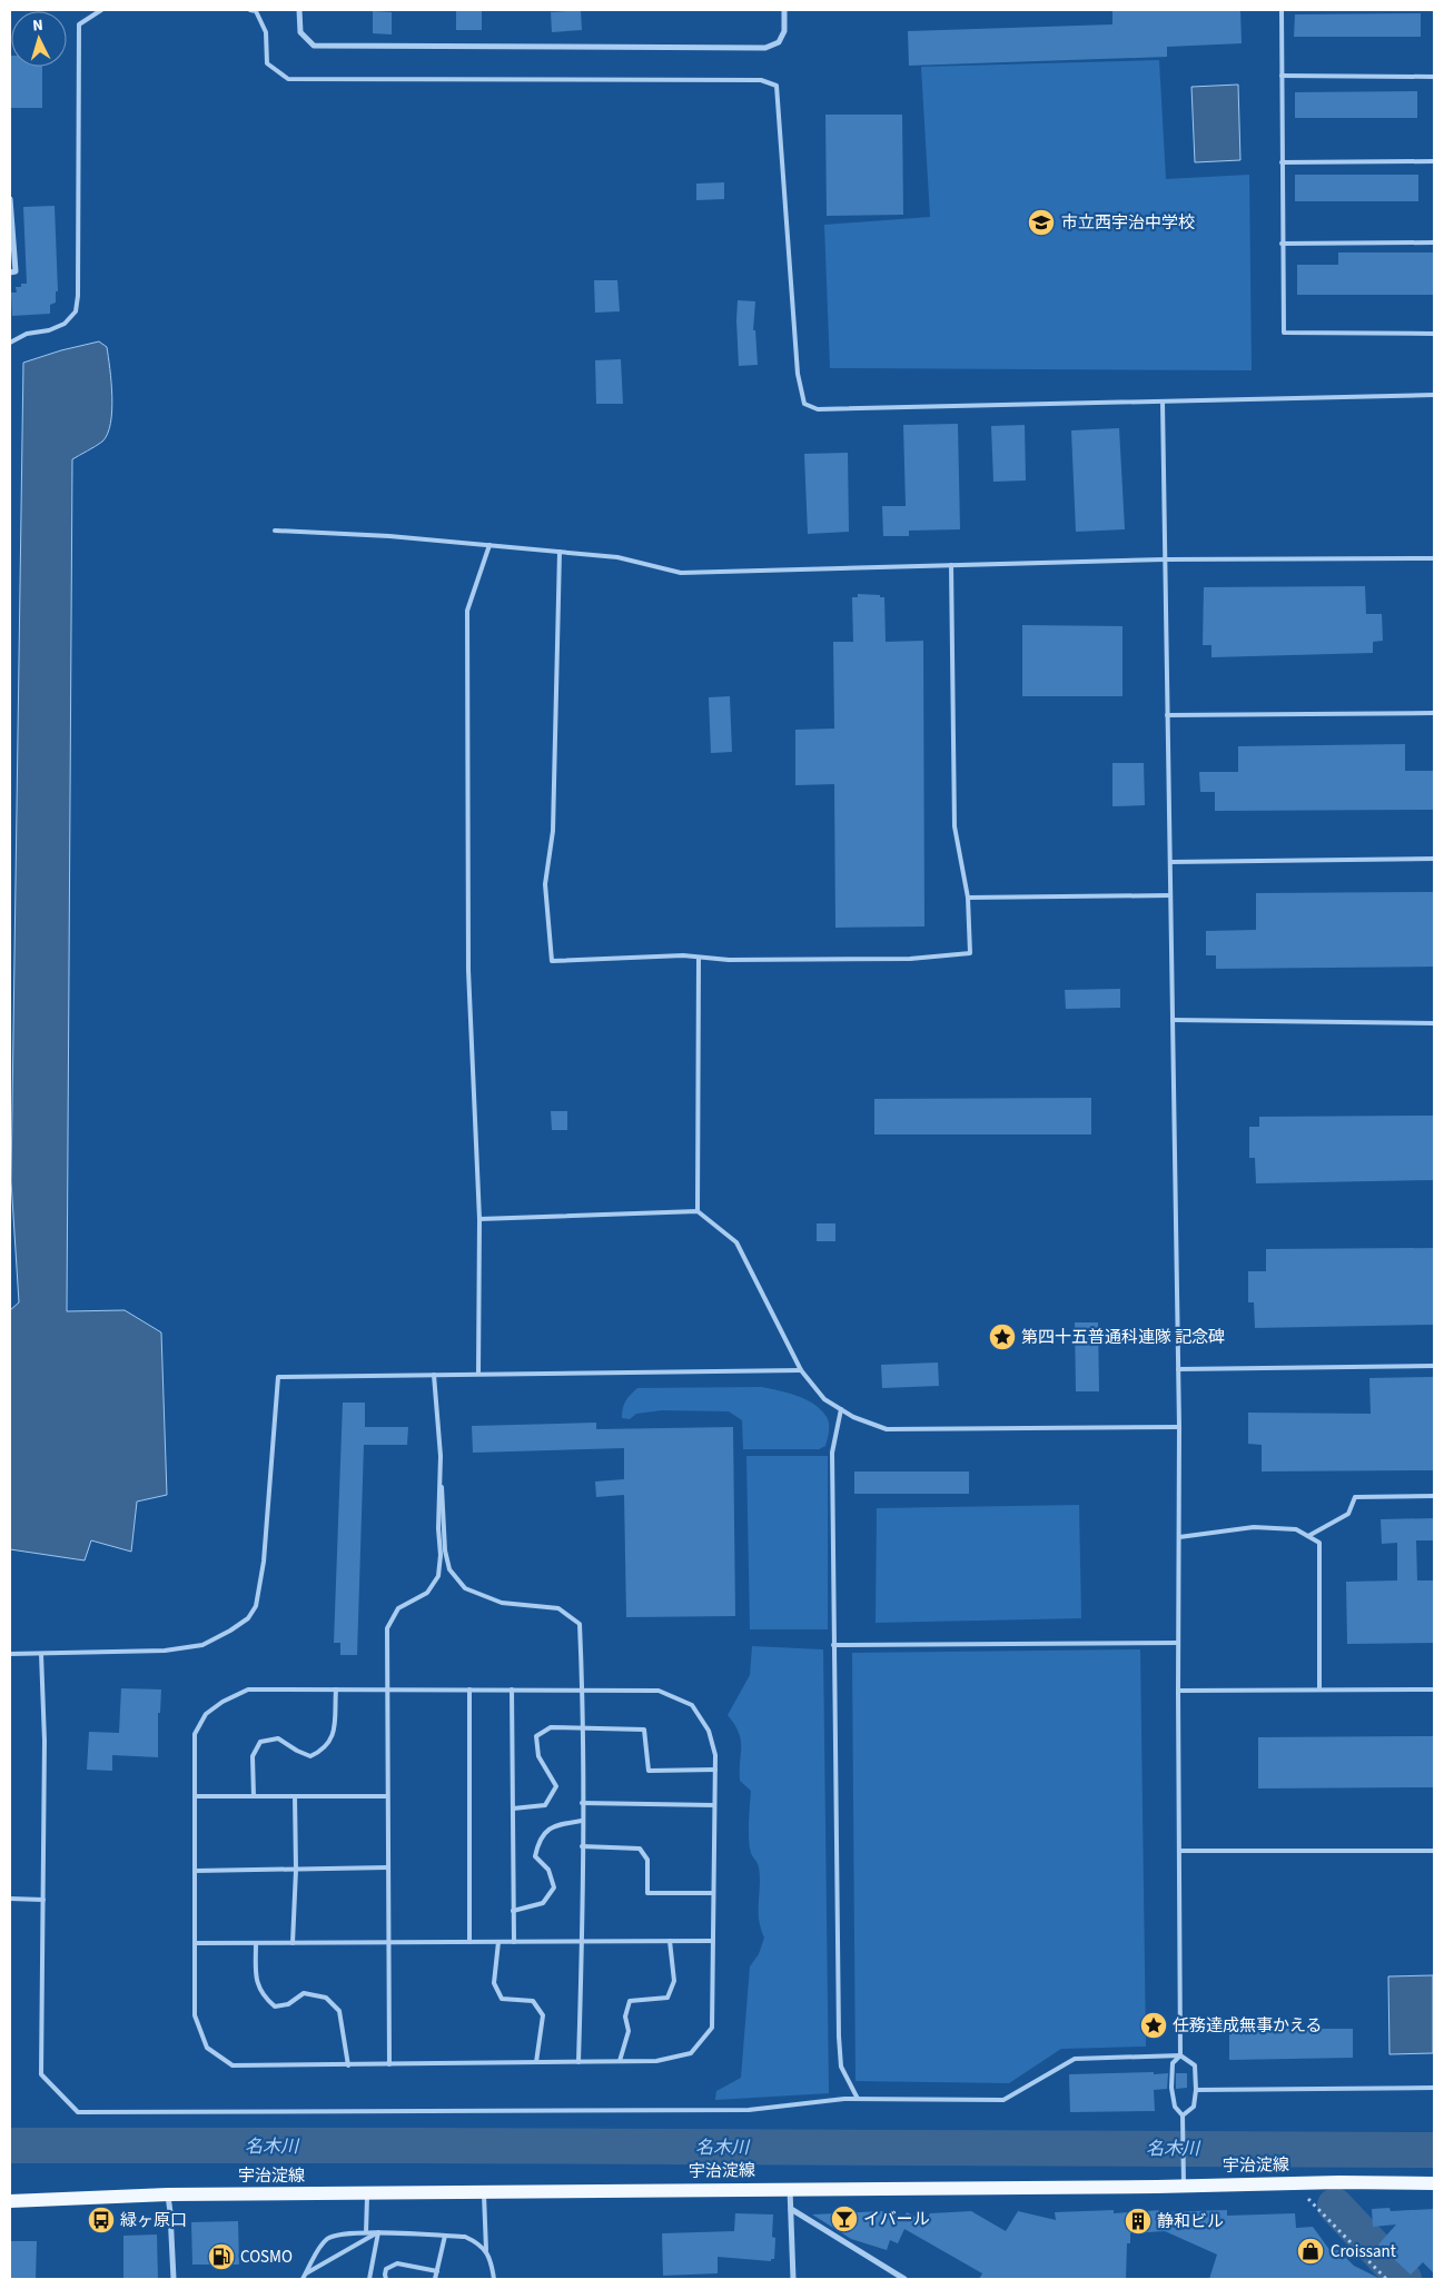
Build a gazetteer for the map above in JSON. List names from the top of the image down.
{
  "streets": {
    "main road": ["宇治淀線"]
  },
  "water": ["名木川"],
  "places": {
    "school or university": ["市立西宇治中学校"],
    "place": ["第四十五普通科連隊 記念碑", "任務達成無事かえる"],
    "bar": ["イバール"],
    "bus stop": ["緑ヶ原口"],
    "building": ["静和ビル"],
    "shop": ["Croissant"],
    "fuel station": ["COSMO"]
  },
  "north": "top"
}
